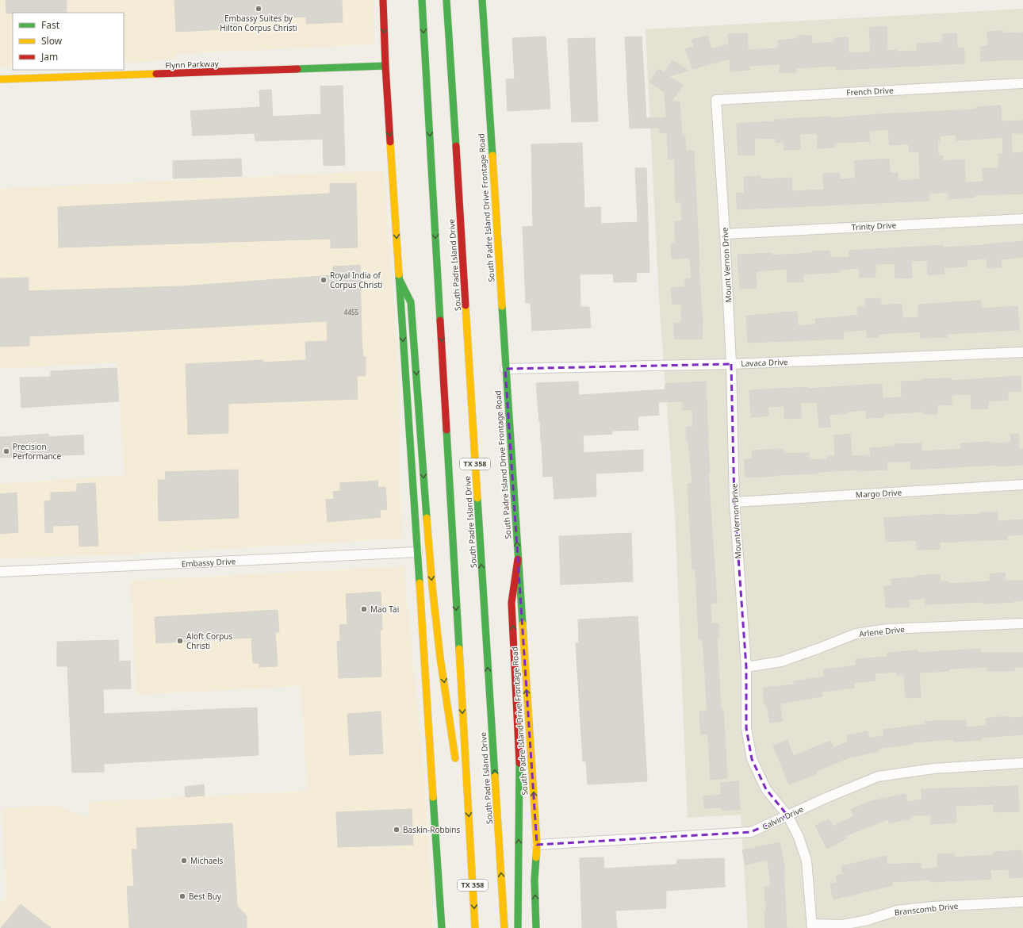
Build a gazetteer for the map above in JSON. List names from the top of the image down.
{
  "streets": {
    "main road": [
      "Flynn Parkway",
      "South Padre Island Drive Frontage Road",
      "South Padre Island Drive",
      "TX 358"
    ],
    "street": [
      "French Drive",
      "Trinity Drive",
      "Mount Vernon Drive",
      "Lavaca Drive",
      "Margo Drive",
      "Embassy Drive",
      "Arlene Drive",
      "Calvin Drive",
      "Branscomb Drive"
    ]
  },
  "crossings": [
    ["French Drive", "Mount Vernon Drive"],
    ["South Padre Island Drive Frontage Road", "Lavaca Drive"],
    ["South Padre Island Drive Frontage Road", "Calvin Drive"],
    ["Trinity Drive", "Mount Vernon Drive"],
    ["Mount Vernon Drive", "Lavaca Drive"],
    ["Mount Vernon Drive", "Margo Drive"],
    ["Mount Vernon Drive", "Arlene Drive"],
    ["Mount Vernon Drive", "Calvin Drive"],
    ["Mount Vernon Drive", "Branscomb Drive"]
  ],
  "places": [
    "Embassy Suites by Hilton Corpus Christi",
    "Royal India of Corpus Christi",
    "Precision Performance",
    "Mao Tai",
    "Aloft Corpus Christi",
    "Baskin-Robbins",
    "Michaels",
    "Best Buy"
  ],
  "house_numbers": ["4455"],
  "legend": ["Fast", "Slow", "Jam"]
}
